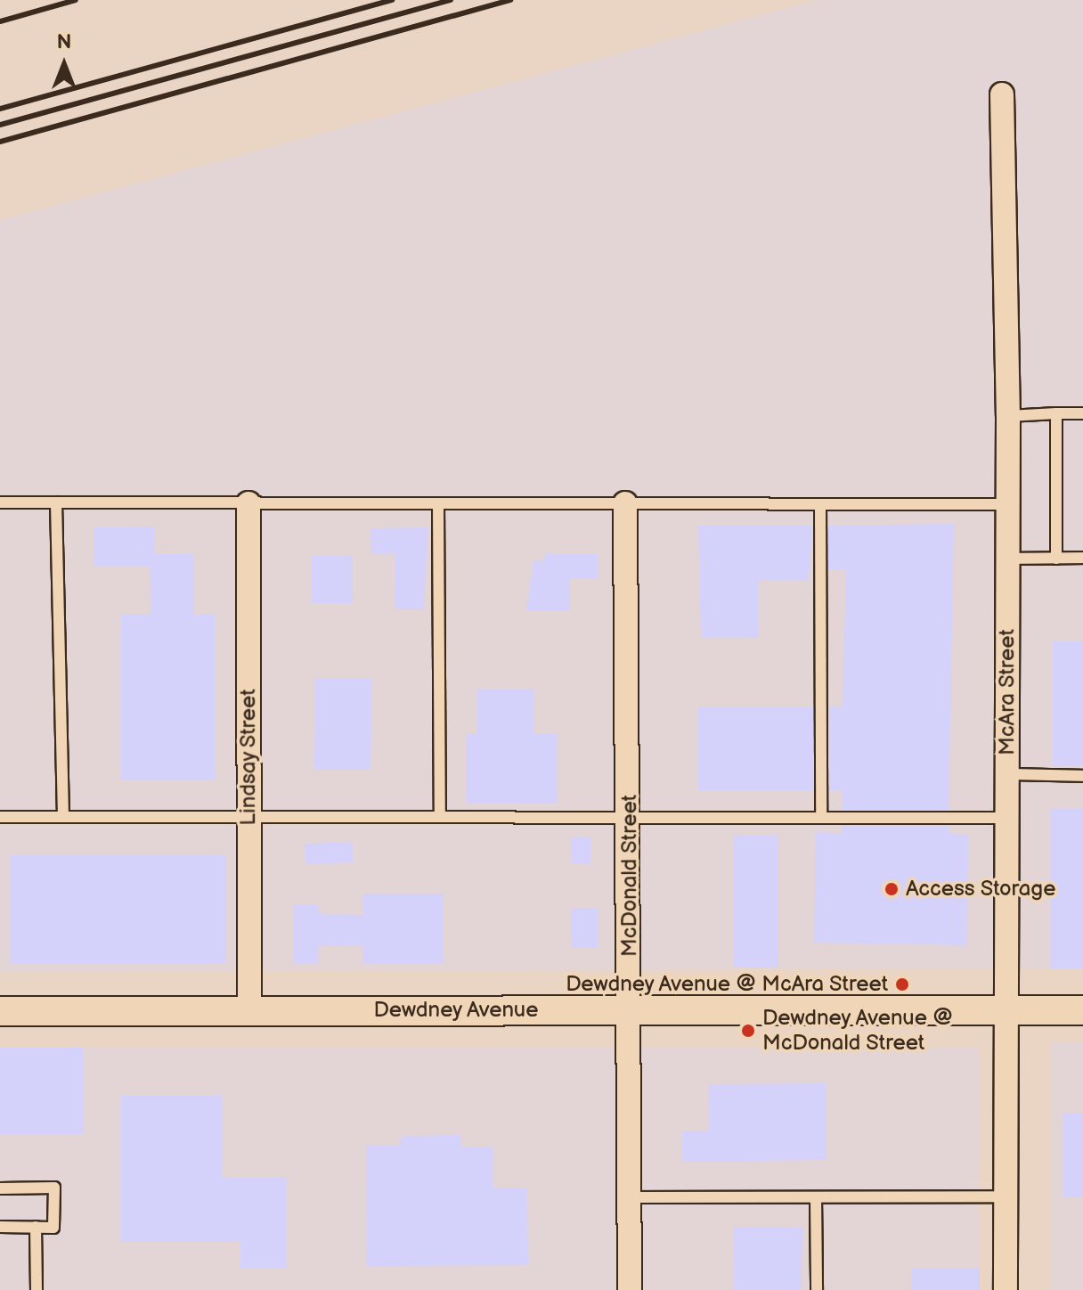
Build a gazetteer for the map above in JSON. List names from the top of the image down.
{
  "streets": {
    "street": [
      "McAra Street",
      "Lindsay Street",
      "McDonald Street",
      "Dewdney Avenue"
    ]
  },
  "crossings": [
    ["McAra Street", "Dewdney Avenue"],
    ["Lindsay Street", "Dewdney Avenue"],
    ["McDonald Street", "Dewdney Avenue"]
  ],
  "places": ["Access Storage", "Dewdney Avenue @ McAra Street", "Dewdney Avenue @ McDonald Street"],
  "north": "top"
}
